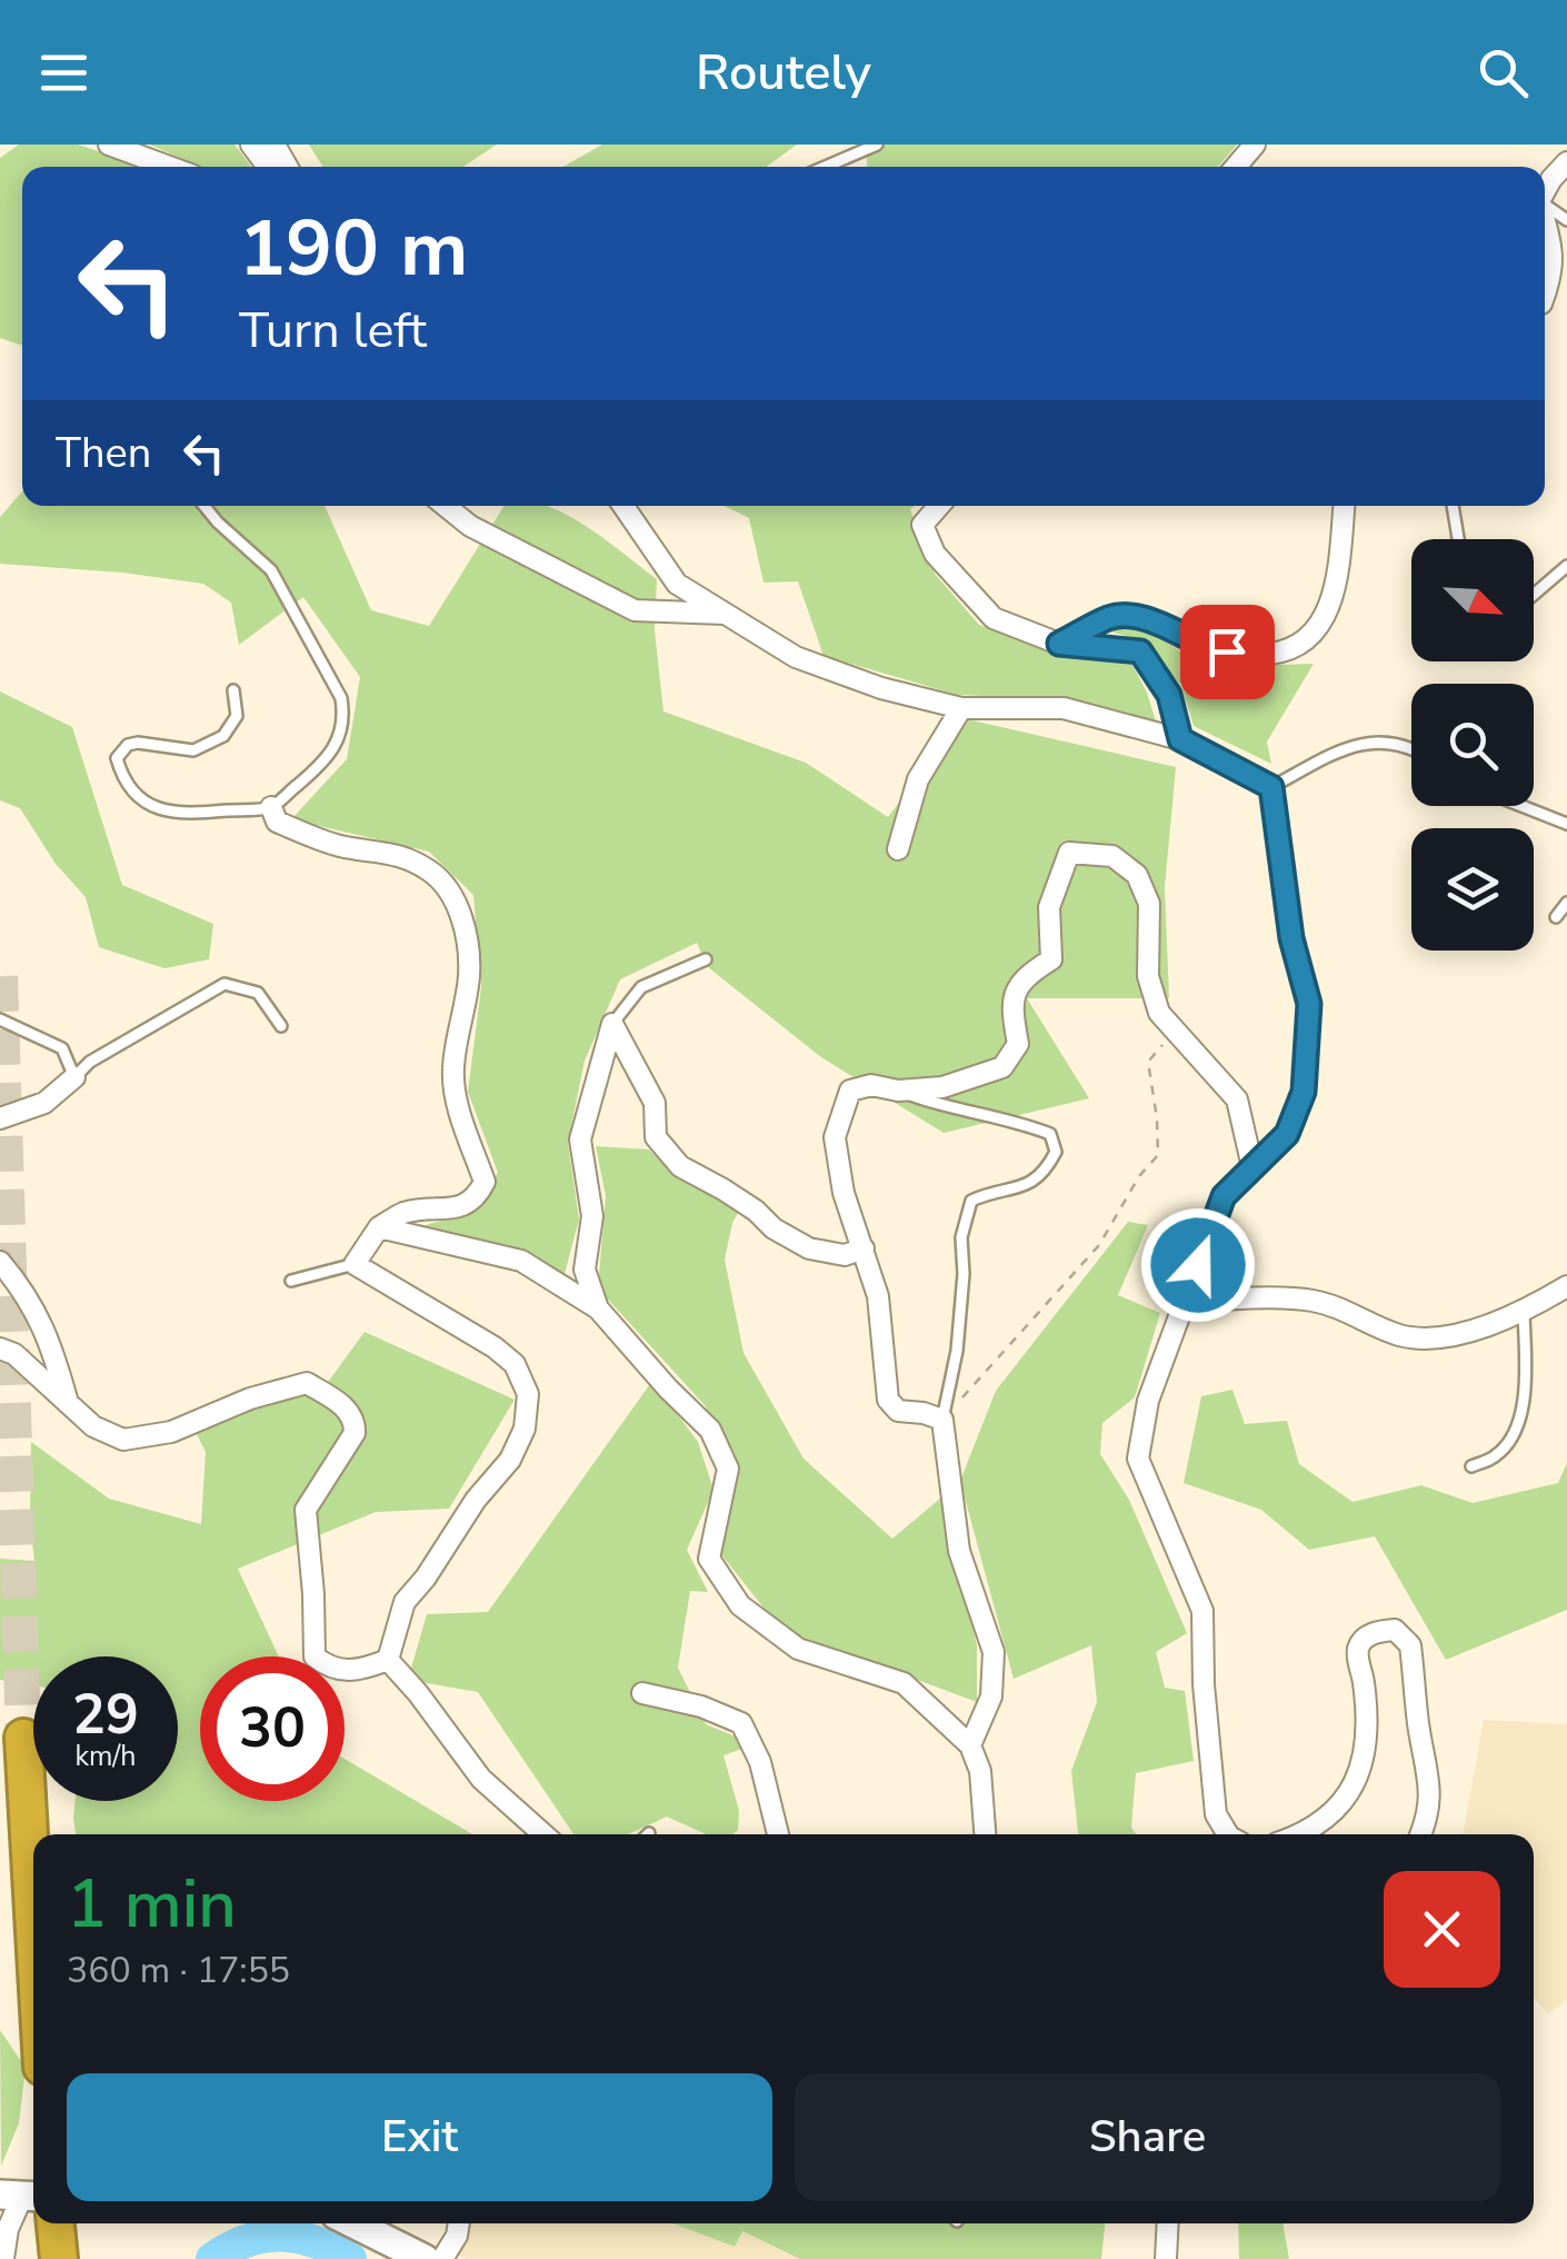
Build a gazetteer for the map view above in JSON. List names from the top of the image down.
{
  "north": "bottom right",
  "page": {
    "header": "Routely",
    "turn": ["190 m", "Turn left"],
    "then": "Then",
    "speed": "29 km/h",
    "limit": "30",
    "heading": ["1 min", "360 m · 17:55"],
    "buttons": ["Exit", "Share"]
  }
}
